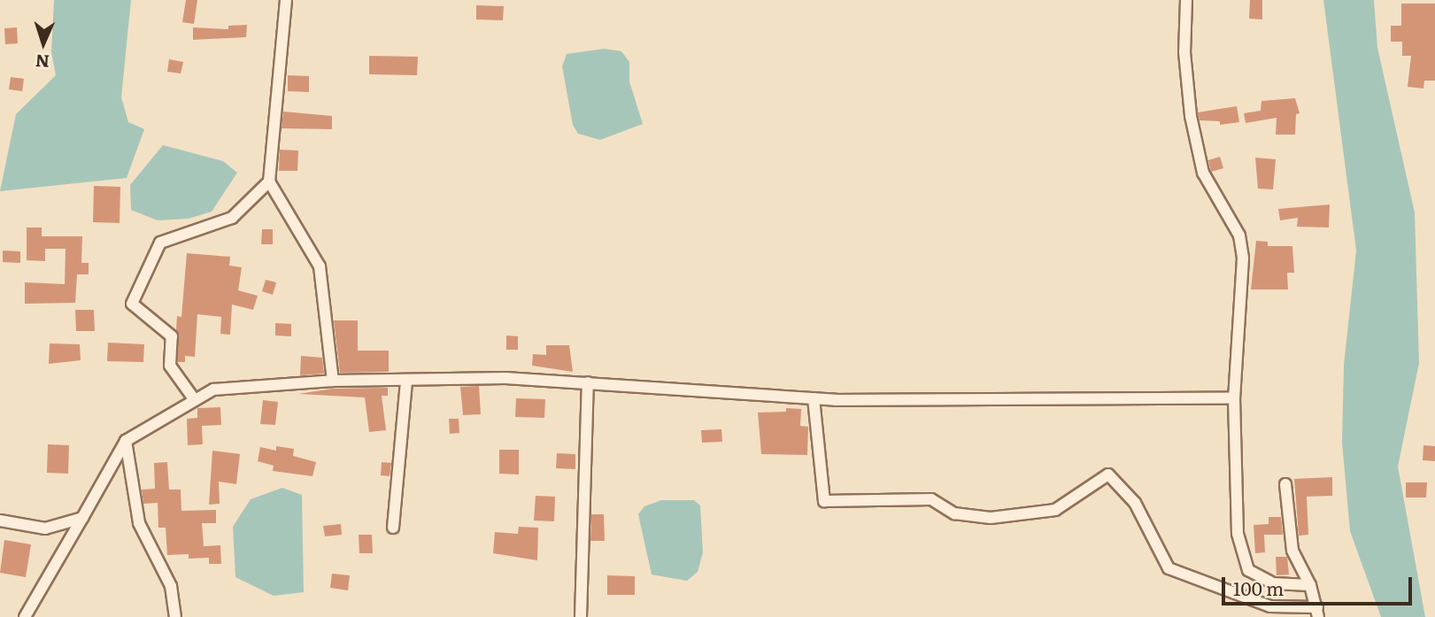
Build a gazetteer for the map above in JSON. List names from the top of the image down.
{
  "scale_bar": "100 m",
  "north": "bottom"
}
